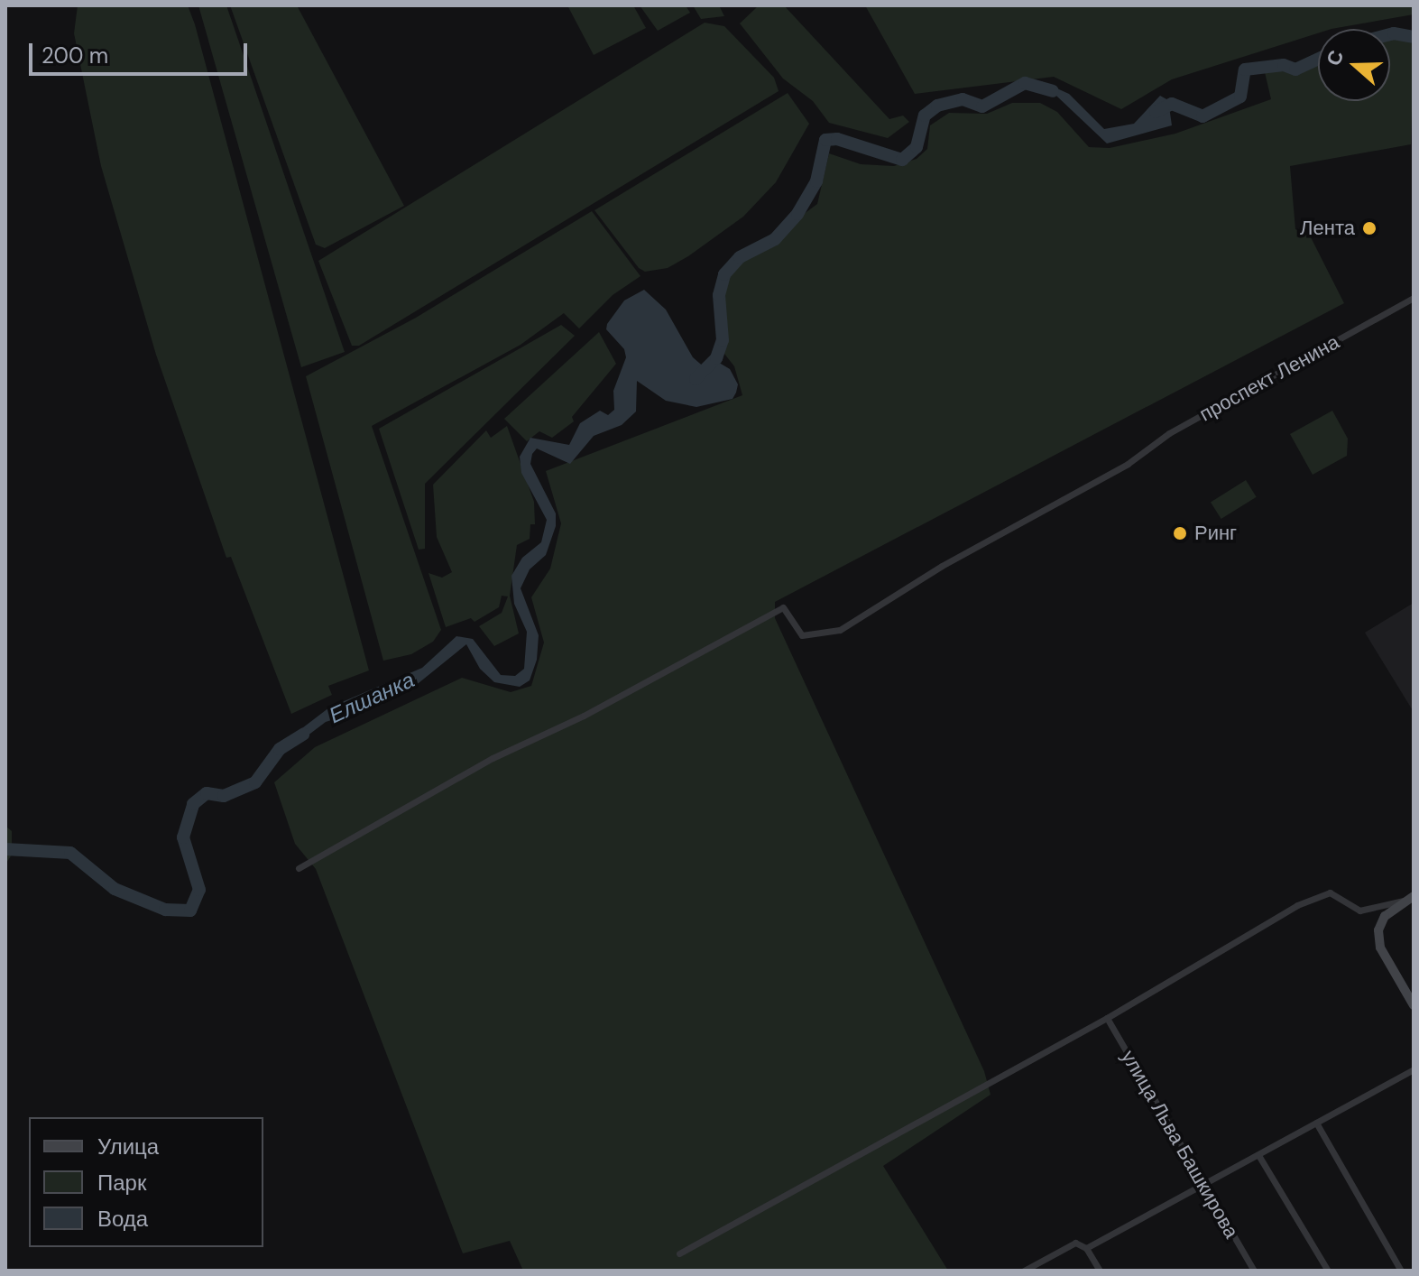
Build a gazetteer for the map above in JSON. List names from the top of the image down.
{
  "streets": {
    "street": ["проспект Ленина", "улица Льва Башкирова"]
  },
  "water": ["Елшанка"],
  "places": ["Лента", "Ринг"],
  "legend": ["Улица", "Парк", "Вода"],
  "scale_bar": "200 m",
  "north": "left"
}
